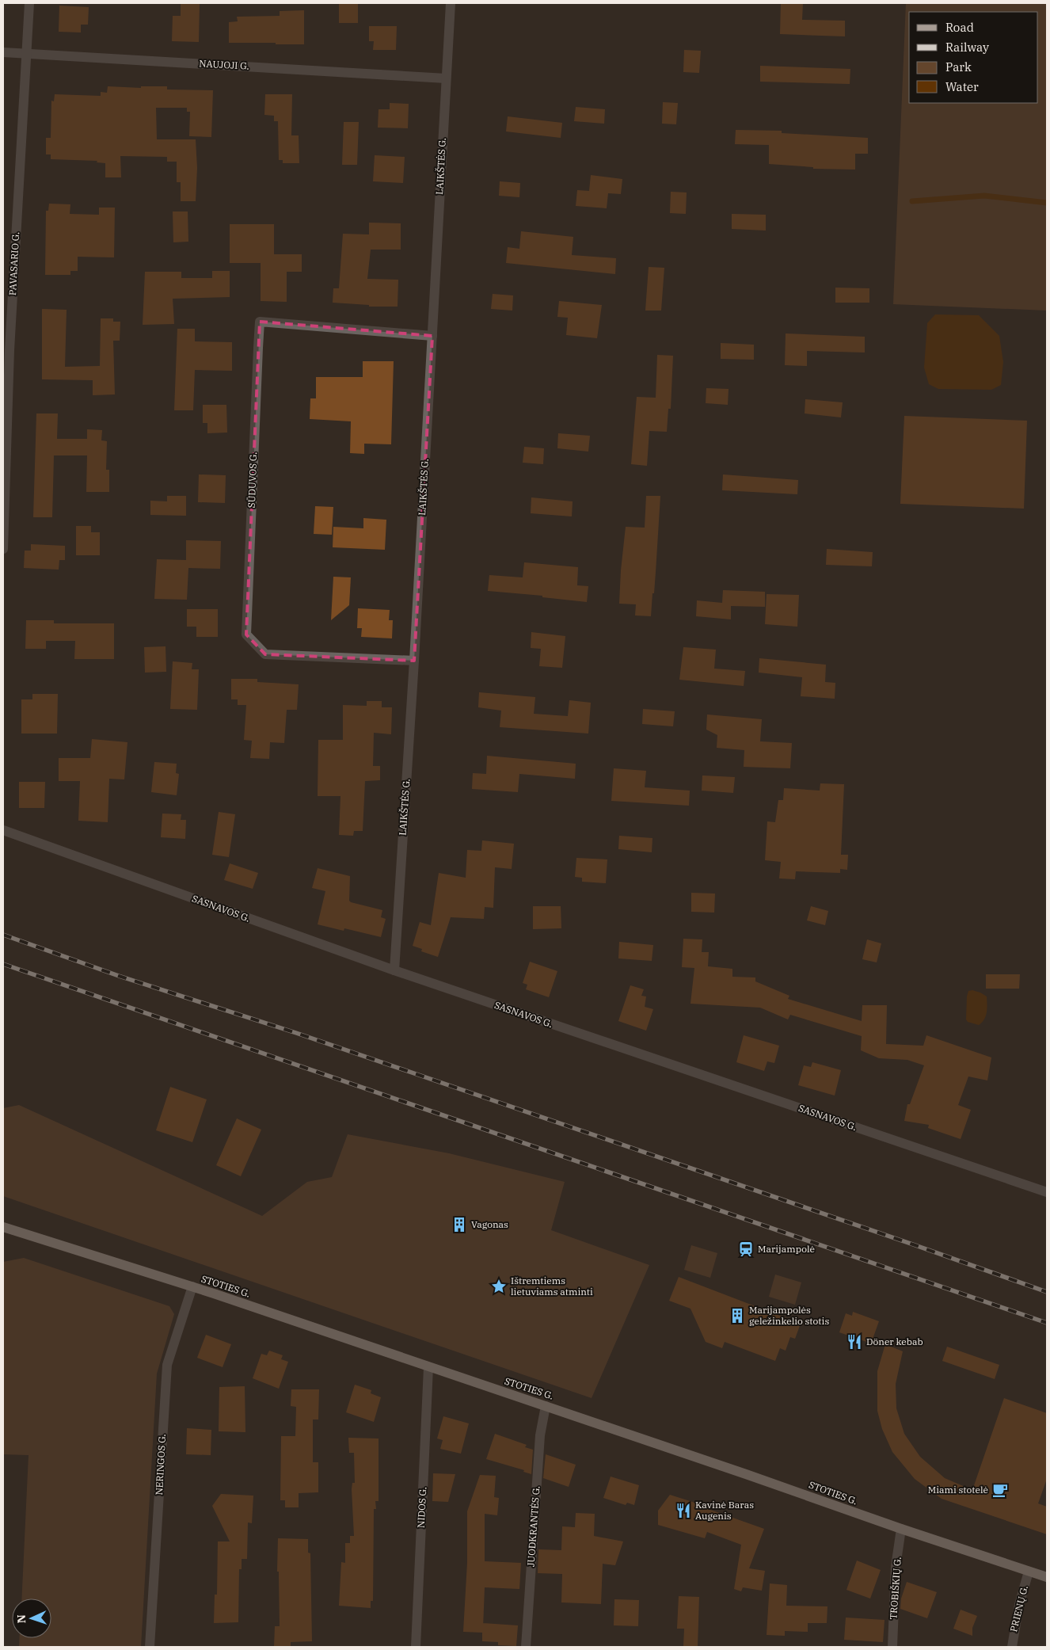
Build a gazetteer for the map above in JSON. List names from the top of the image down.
{
  "streets": {
    "main road": ["STOTIES G."],
    "street": [
      "NAUJOJI G.",
      "LAIKŠTĖS G.",
      "PAVASARIO G.",
      "SŪDUVOS G.",
      "SASNAVOS G.",
      "NERINGOS G.",
      "NIDOS G.",
      "JUODKRANTĖS G.",
      "TROBIŠKIŲ G.",
      "PRIENŲ G."
    ]
  },
  "crossings": [
    ["NAUJOJI G.", "LAIKŠTĖS G."],
    ["NAUJOJI G.", "PAVASARIO G."],
    ["LAIKŠTĖS G.", "SŪDUVOS G."],
    ["LAIKŠTĖS G.", "SASNAVOS G."],
    ["STOTIES G.", "NERINGOS G."],
    ["STOTIES G.", "NIDOS G."],
    ["STOTIES G.", "JUODKRANTĖS G."],
    ["STOTIES G.", "TROBIŠKIŲ G."],
    ["STOTIES G.", "PRIENŲ G."]
  ],
  "places": {
    "building": ["Vagonas", "Marijampolės geležinkelio stotis"],
    "station": ["Marijampolė"],
    "place": ["Ištremtiems lietuviams atminti"],
    "restaurant": ["Döner kebab", "Kavinė Baras Augenis"],
    "cafe": ["Miami stotelė"]
  },
  "legend": [
    "Road",
    "Railway",
    "Park",
    "Water"
  ],
  "north": "left"
}
